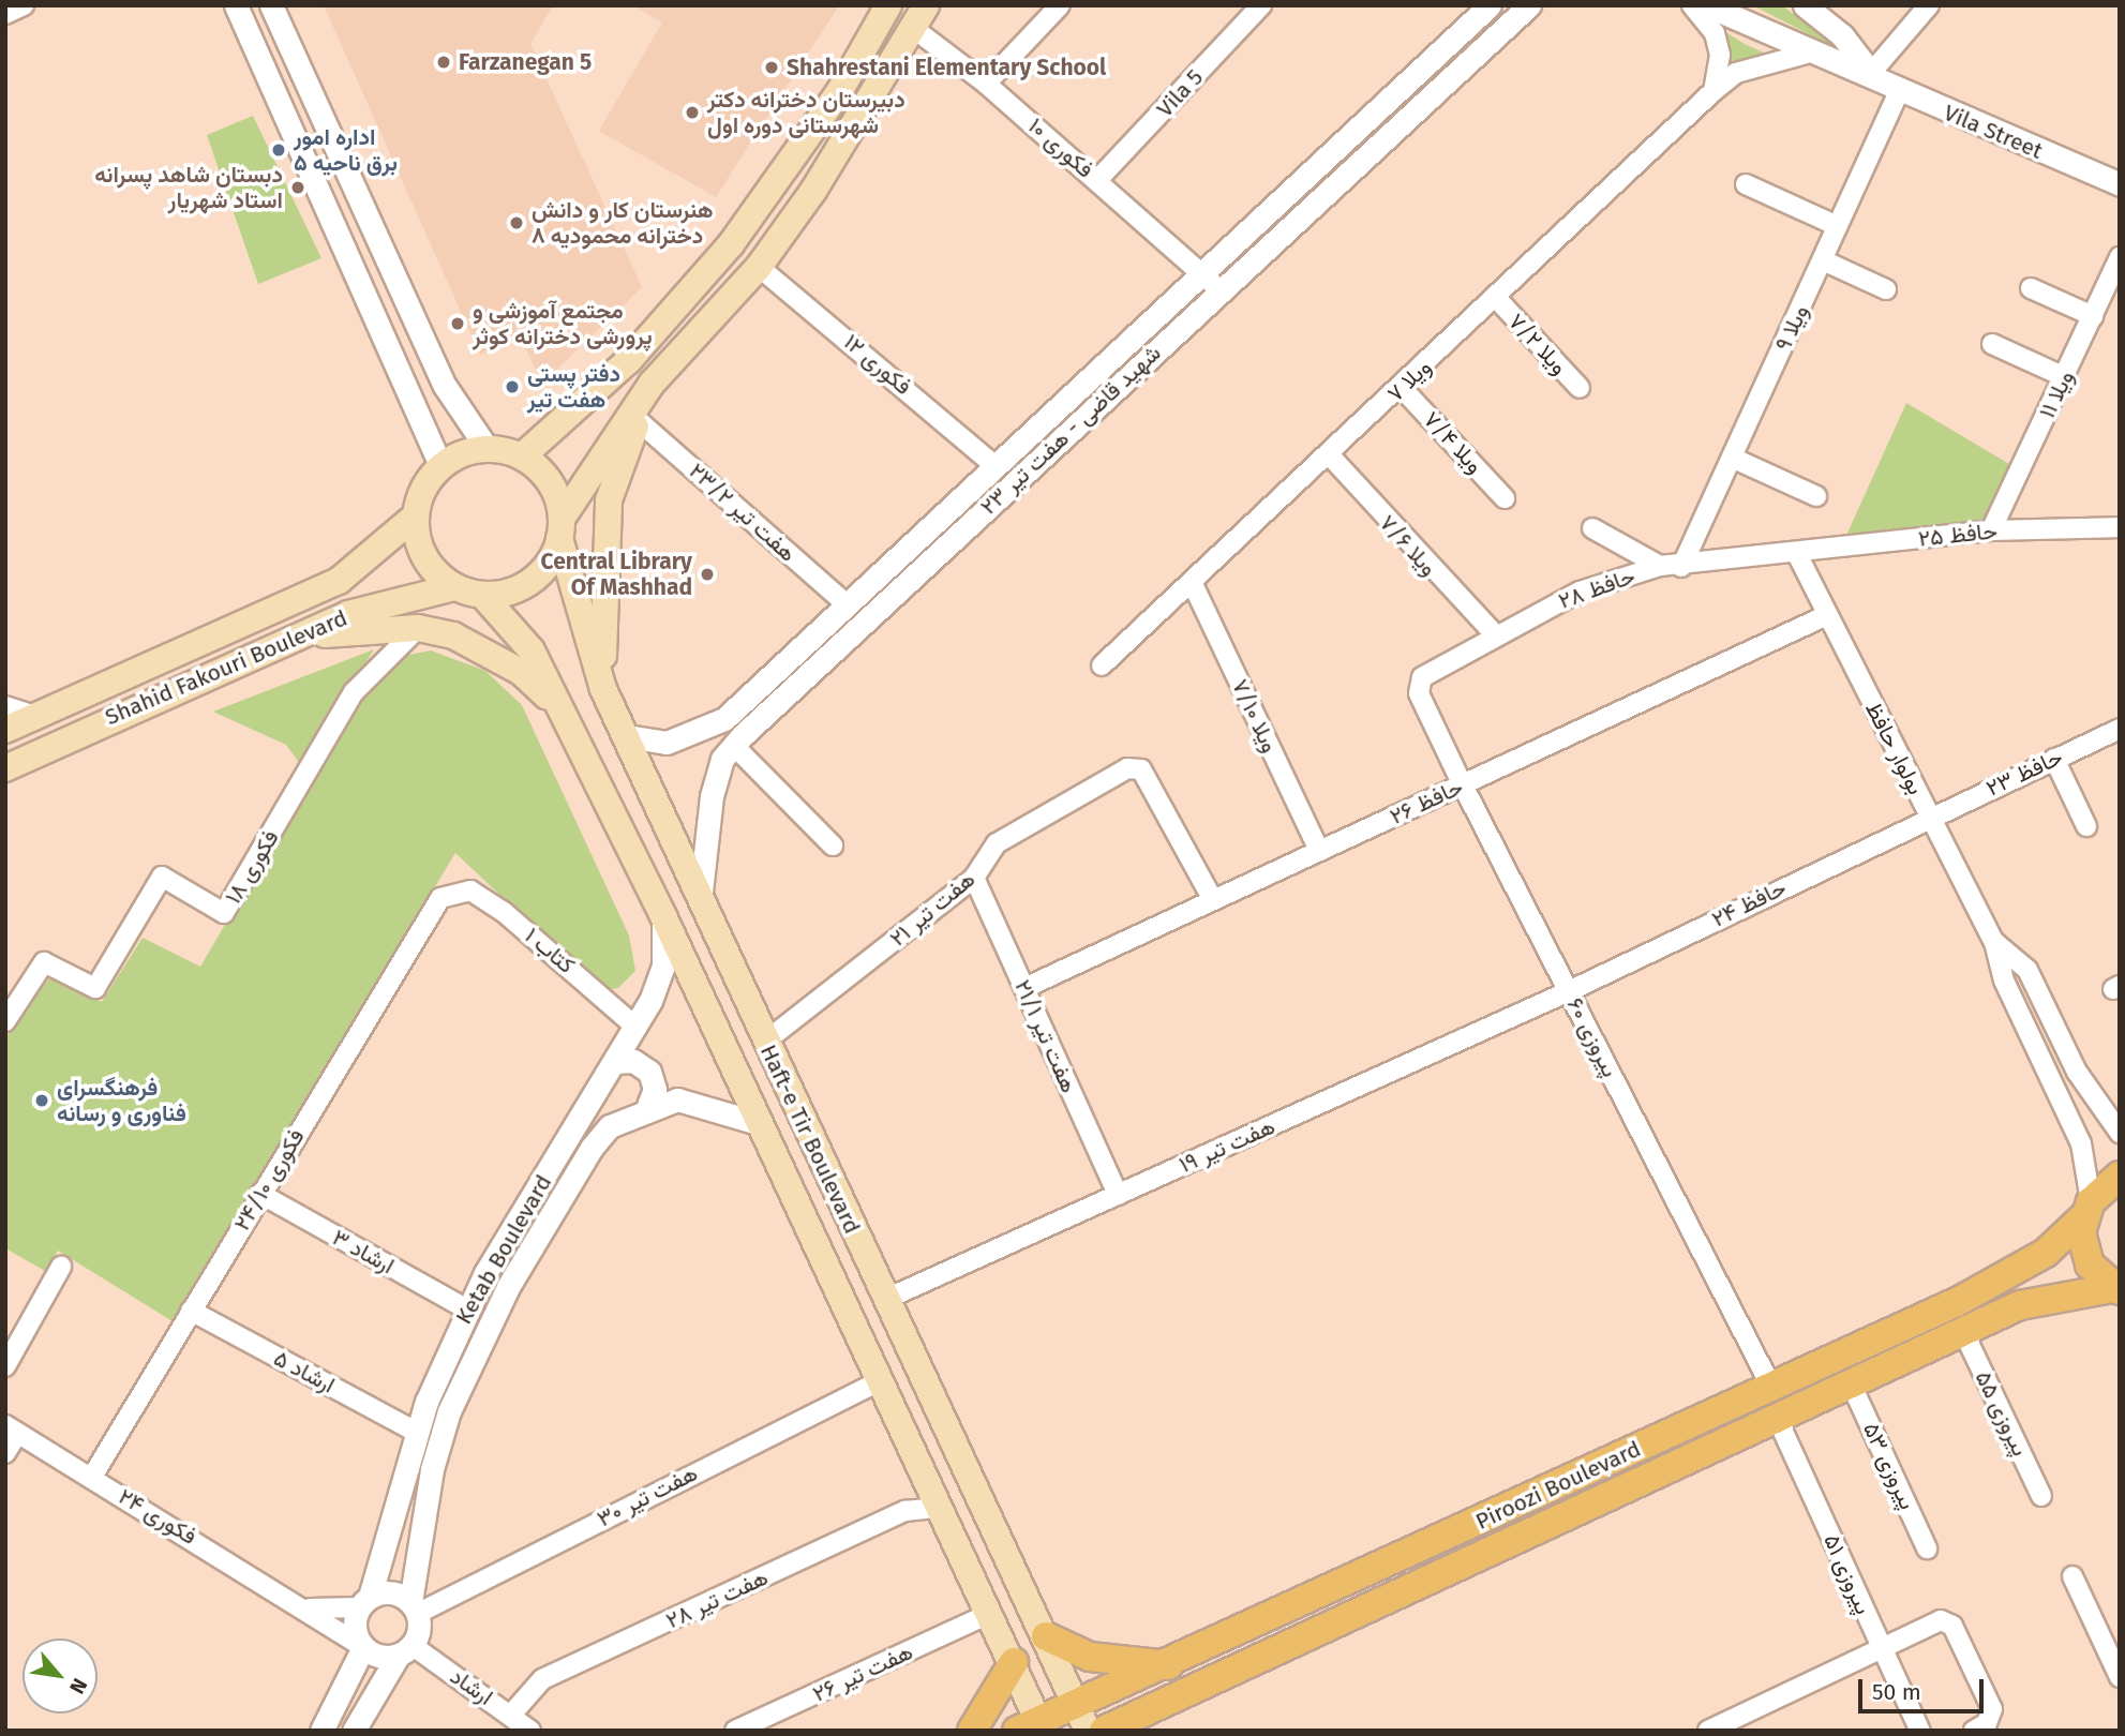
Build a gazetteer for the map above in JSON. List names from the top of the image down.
{
  "streets": {
    "main road": ["Shahid Fakouri Boulevard", "Haft-e Tir Boulevard", "Piroozi Boulevard"],
    "street": [
      "Vila 5",
      "Vila Street",
      "فکوری ۱۰",
      "ویلا ۹",
      "ویلا ۷/۲",
      "فکوری ۱۲",
      "ویلا ۷",
      "ویلا ۱۱",
      "شهید قاضی - هفت تیر ۲۳",
      "ویلا ۷/۴",
      "هفت تیر ۲۳/۲",
      "حافظ ۲۵",
      "ویلا ۷/۶",
      "حافظ ۲۸",
      "ویلا ۷/۱۰",
      "بولوار حافظ",
      "حافظ ۲۳",
      "حافظ ۲۶",
      "فکوری ١٨",
      "حافظ ۲۴",
      "هفت تیر ۲۱",
      "کتاب ۱",
      "هفت تیر ۲۱/۱",
      "پیروزی ۶۰",
      "هفت تیر ۱۹",
      "فکوری ۲۴/۱۰",
      "Ketab Boulevard",
      "ارشاد ۳",
      "ارشاد ۵",
      "پیروزی ۵۵",
      "پیروزی ۵۳",
      "هفت تیر ۳۰",
      "فکوری ۲۴",
      "پیروزی ۵۱",
      "هفت تیر ۲۸",
      "هفت تیر ۲۶",
      "ارشاد"
    ]
  },
  "crossings": [
    ["Vila 5", "فکوری ۱۰"],
    ["Vila Street", "ویلا ۹"],
    ["Vila Street", "ویلا ۷"],
    ["فکوری ۱۰", "شهید قاضی - هفت تیر ۲۳"],
    ["ویلا ۹", "حافظ ۲۸"],
    ["ویلا ۷/۲", "ویلا ۷"],
    ["فکوری ۱۲", "شهید قاضی - هفت تیر ۲۳"],
    ["ویلا ۷", "ویلا ۷/۴"],
    ["ویلا ۷", "ویلا ۷/۶"],
    ["ویلا ۷", "ویلا ۷/۱۰"],
    ["ویلا ۱۱", "حافظ ۲۵"],
    ["شهید قاضی - هفت تیر ۲۳", "هفت تیر ۲۳/۲"],
    ["شهید قاضی - هفت تیر ۲۳", "Haft-e Tir Boulevard"],
    ["حافظ ۲۵", "حافظ ۲۸"],
    ["حافظ ۲۵", "بولوار حافظ"],
    ["ویلا ۷/۶", "حافظ ۲۸"],
    ["حافظ ۲۸", "بولوار حافظ"],
    ["حافظ ۲۸", "پیروزی ۶۰"],
    ["Shahid Fakouri Boulevard", "Haft-e Tir Boulevard"],
    ["ویلا ۷/۱۰", "حافظ ۲۶"],
    ["بولوار حافظ", "حافظ ۲۳"],
    ["بولوار حافظ", "حافظ ۲۶"],
    ["بولوار حافظ", "حافظ ۲۴"],
    ["حافظ ۲۳", "حافظ ۲۴"],
    ["حافظ ۲۶", "هفت تیر ۲۱"],
    ["حافظ ۲۶", "هفت تیر ۲۱/۱"],
    ["حافظ ۲۶", "پیروزی ۶۰"],
    ["حافظ ۲۴", "پیروزی ۶۰"],
    ["حافظ ۲۴", "هفت تیر ۱۹"],
    ["هفت تیر ۲۱", "هفت تیر ۲۱/۱"],
    ["هفت تیر ۲۱", "Haft-e Tir Boulevard"],
    ["کتاب ۱", "فکوری ۲۴/۱۰"],
    ["کتاب ۱", "Ketab Boulevard"],
    ["هفت تیر ۲۱/۱", "هفت تیر ۱۹"],
    ["پیروزی ۶۰", "هفت تیر ۱۹"],
    ["پیروزی ۶۰", "Piroozi Boulevard"],
    ["Haft-e Tir Boulevard", "هفت تیر ۱۹"],
    ["Haft-e Tir Boulevard", "Ketab Boulevard"],
    ["Haft-e Tir Boulevard", "Piroozi Boulevard"],
    ["Haft-e Tir Boulevard", "هفت تیر ۳۰"],
    ["Haft-e Tir Boulevard", "هفت تیر ۲۸"],
    ["Haft-e Tir Boulevard", "هفت تیر ۲۶"],
    ["فکوری ۲۴/۱۰", "ارشاد ۳"],
    ["فکوری ۲۴/۱۰", "ارشاد ۵"],
    ["فکوری ۲۴/۱۰", "فکوری ۲۴"],
    ["Ketab Boulevard", "ارشاد ۳"],
    ["Ketab Boulevard", "ارشاد ۵"],
    ["Ketab Boulevard", "هفت تیر ۳۰"],
    ["Ketab Boulevard", "فکوری ۲۴"],
    ["Ketab Boulevard", "ارشاد"],
    ["پیروزی ۵۵", "Piroozi Boulevard"],
    ["پیروزی ۵۳", "Piroozi Boulevard"],
    ["Piroozi Boulevard", "پیروزی ۵۱"],
    ["هفت تیر ۳۰", "فکوری ۲۴"],
    ["هفت تیر ۳۰", "ارشاد"],
    ["فکوری ۲۴", "ارشاد"],
    ["هفت تیر ۲۸", "ارشاد"]
  ],
  "places": [
    "Farzanegan 5",
    "Shahrestani Elementary School",
    "دبیرستان دخترانه دکتر شهرستانی دوره اول",
    "اداره امور برق ناحیه ۵",
    "دبستان شاهد پسرانه استاد شهریار",
    "هنرستان کار و دانش دخترانه محمودیه ۸",
    "مجتمع آموزشی و پرورشی دخترانه کوثر",
    "دفتر پستی هفت تیر",
    "Central Library Of Mashhad",
    "فرهنگسرای فناوری و رسانه"
  ],
  "scale_bar": "50 m",
  "north": "bottom right"
}
